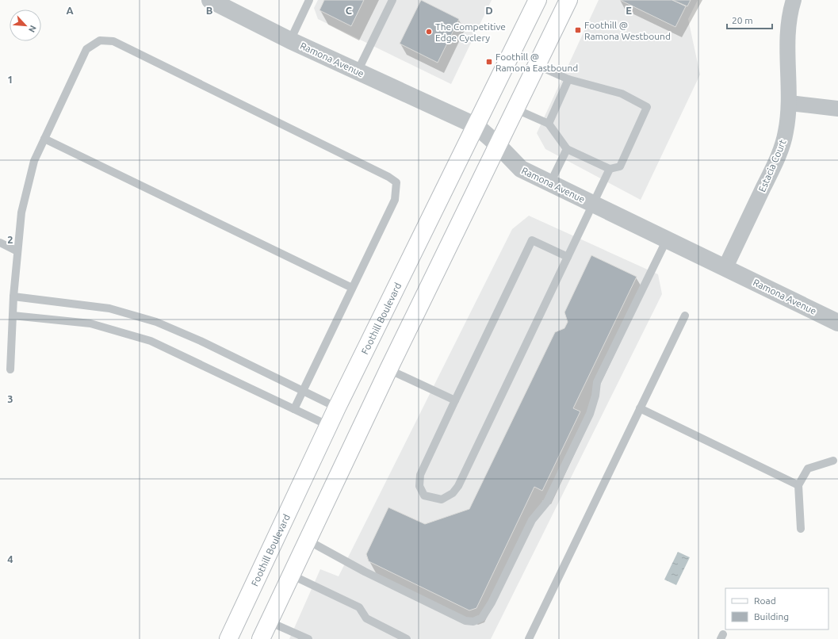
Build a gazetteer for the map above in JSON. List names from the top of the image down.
{
  "streets": {
    "main road": ["Foothill Boulevard"],
    "street": ["Ramona Avenue", "Estacia Court"]
  },
  "crossings": [
    ["Ramona Avenue", "Estacia Court"],
    ["Ramona Avenue", "Foothill Boulevard"]
  ],
  "places": {
    "transit": ["Foothill @ Ramona Westbound", "Foothill @ Ramona Eastbound"],
    "other": ["The Competitive Edge Cyclery"]
  },
  "legend": ["Road", "Building"],
  "scale_bar": "20 m",
  "north": "bottom right",
  "grid": {
    "columns": [
      "A",
      "B",
      "C",
      "D",
      "E"
    ],
    "rows": [
      "1",
      "2",
      "3",
      "4"
    ]
  }
}
